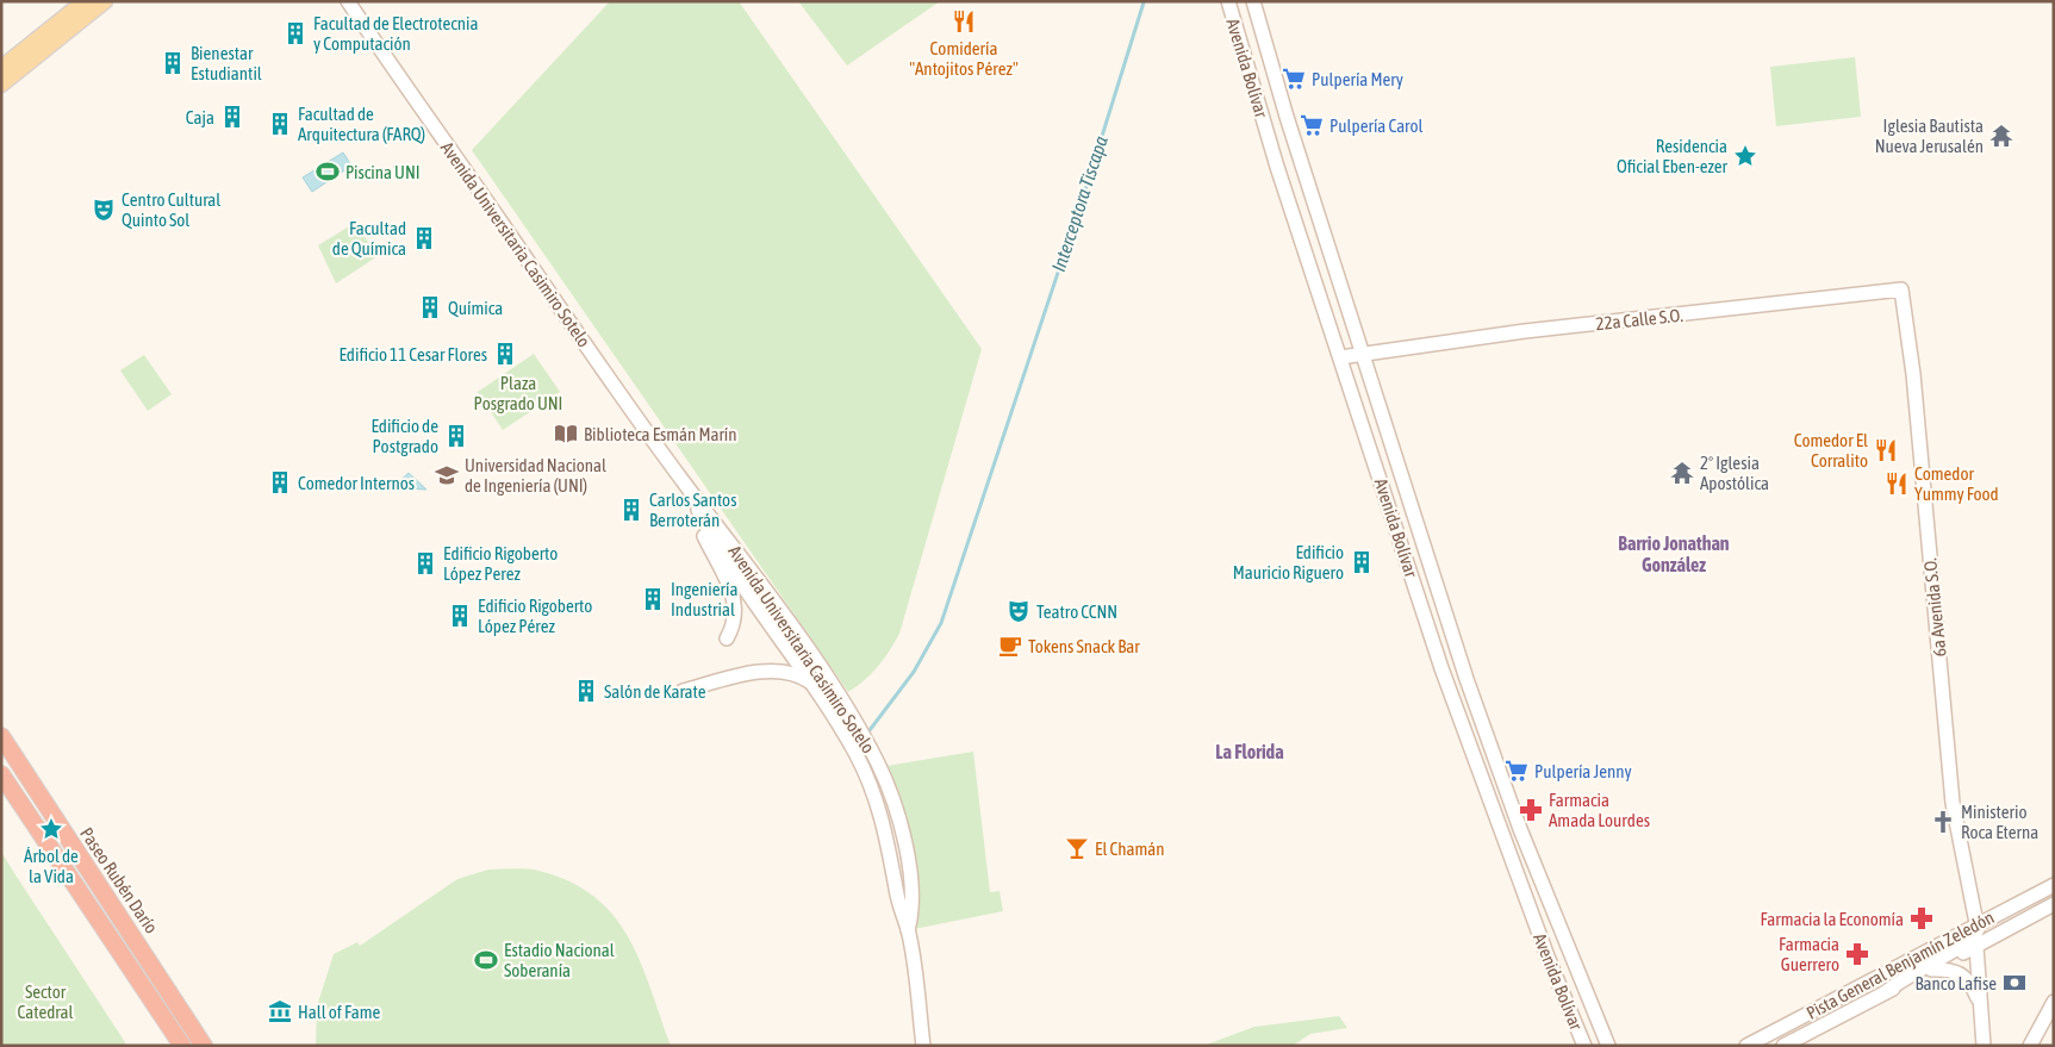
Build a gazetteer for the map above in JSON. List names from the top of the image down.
{
  "streets": {
    "highway": ["Paseo Rubén Darío"],
    "street": [
      "Avenida Bolívar",
      "Avenida Universitaria Casimiro Sotelo",
      "22a Calle S.O.",
      "6a Avenida S.O.",
      "Pista General Benjamín Zeledón"
    ]
  },
  "crossings": [
    ["Avenida Bolívar", "22a Calle S.O."],
    ["22a Calle S.O.", "6a Avenida S.O."],
    ["6a Avenida S.O.", "Pista General Benjamín Zeledón"]
  ],
  "districts": ["Barrio Jonathan González", "La Florida"],
  "water": ["Interceptora Tiscapa"],
  "parks": ["Plaza Posgrado UNI", "Sector Catedral"],
  "places": {
    "restaurant": ["Comidería \"Antojitos Pérez\"", "Comedor El Corralito", "Comedor Yummy Food"],
    "building": [
      "Facultad de Electrotecnia y Computación",
      "Bienestar Estudiantil",
      "Caja",
      "Facultad de Arquitectura (FARQ)",
      "Facultad de Química",
      "Química",
      "Edificio 11 Cesar Flores",
      "Edificio de Postgrado",
      "Comedor Internos",
      "Carlos Santos Berroterán",
      "Edificio Mauricio Riguero",
      "Edificio Rigoberto López Perez",
      "Ingeniería Industrial",
      "Edificio Rigoberto López Pérez",
      "Salón de Karate"
    ],
    "supermarket": ["Pulpería Mery", "Pulpería Carol", "Pulpería Jenny"],
    "temple": ["Iglesia Bautista Nueva Jerusalén", "2° Iglesia Apostólica"],
    "place": ["Residencia Oficial Eben-ezer", "Árbol de la Vida"],
    "sports": ["Piscina UNI", "Estadio Nacional Soberanía"],
    "theatre": ["Centro Cultural Quinto Sol", "Teatro CCNN"],
    "library": ["Biblioteca Esmán Marín"],
    "school or university": ["Universidad Nacional de Ingeniería (UNI)"],
    "cafe": ["Tokens Snack Bar"],
    "pharmacy": ["Farmacia Amada Lourdes", "Farmacia la Economía", "Farmacia Guerrero"],
    "church": ["Ministerio Roca Eterna"],
    "bar": ["El Chamán"],
    "bank": ["Banco Lafise"],
    "museum": ["Hall of Fame"]
  }
}
